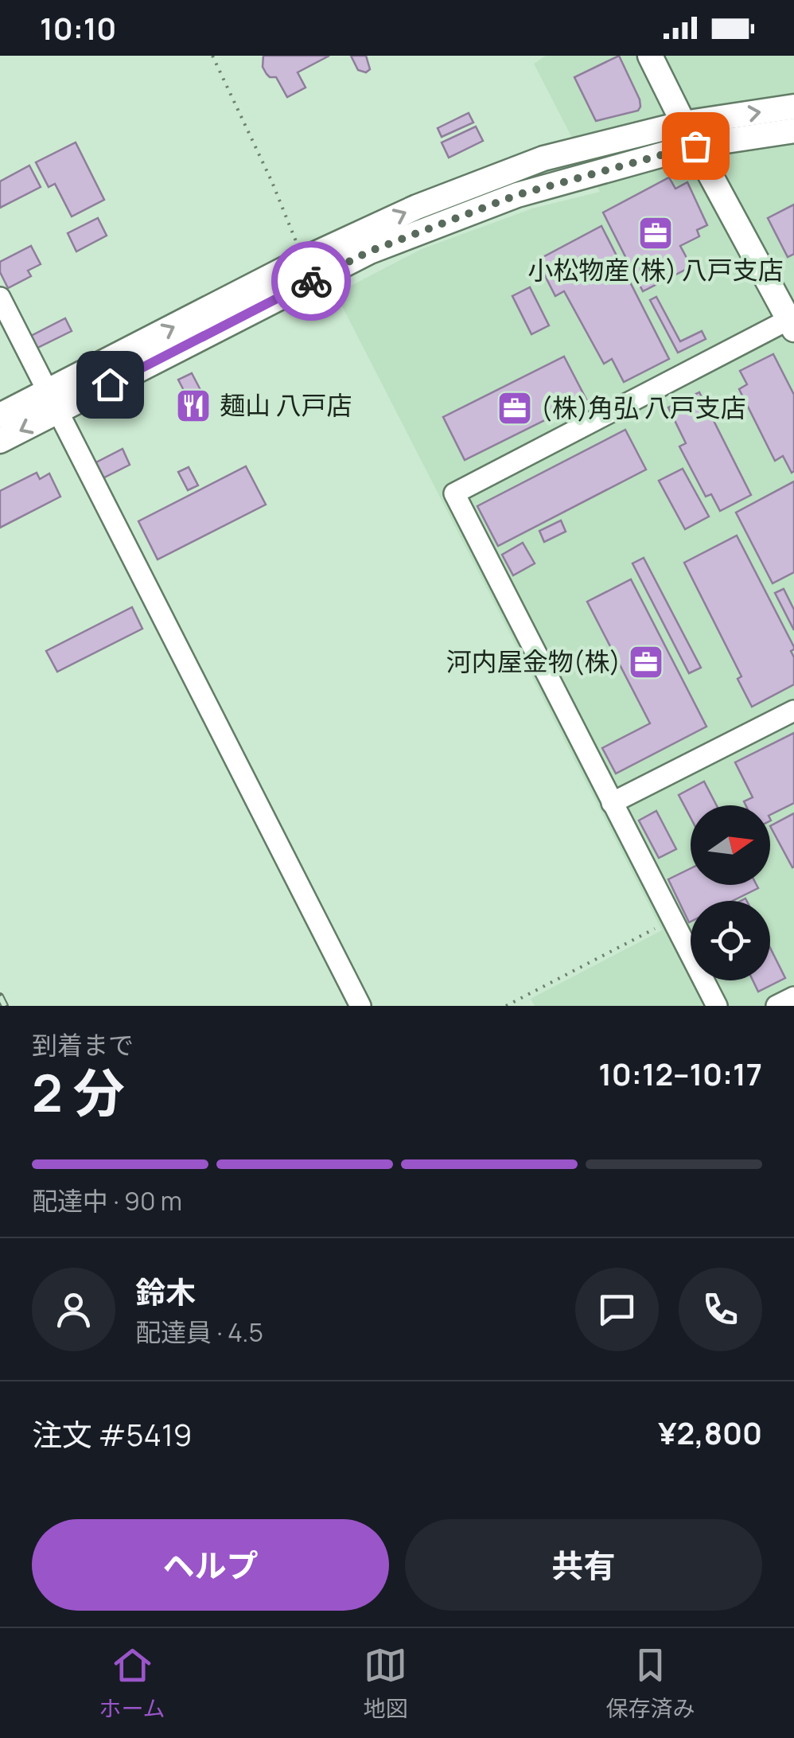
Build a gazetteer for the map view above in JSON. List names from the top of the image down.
{
  "places": {
    "office": ["小松物産(株) 八戸支店", "(株)角弘 八戸支店", "河内屋金物(株)"],
    "restaurant": ["麺山 八戸店"]
  },
  "north": "right",
  "page": {
    "status": "10:10",
    "heading": ["2 分", "到着まで", "10:12–10:17"],
    "panel": [
      "鈴木",
      "配達員 · 4.5",
      "注文 #5419",
      "¥2,800"
    ],
    "bar": "配達中 · 90 m",
    "buttons": ["ヘルプ", "共有"],
    "tabs": ["ホーム", "地図", "保存済み"]
  }
}
